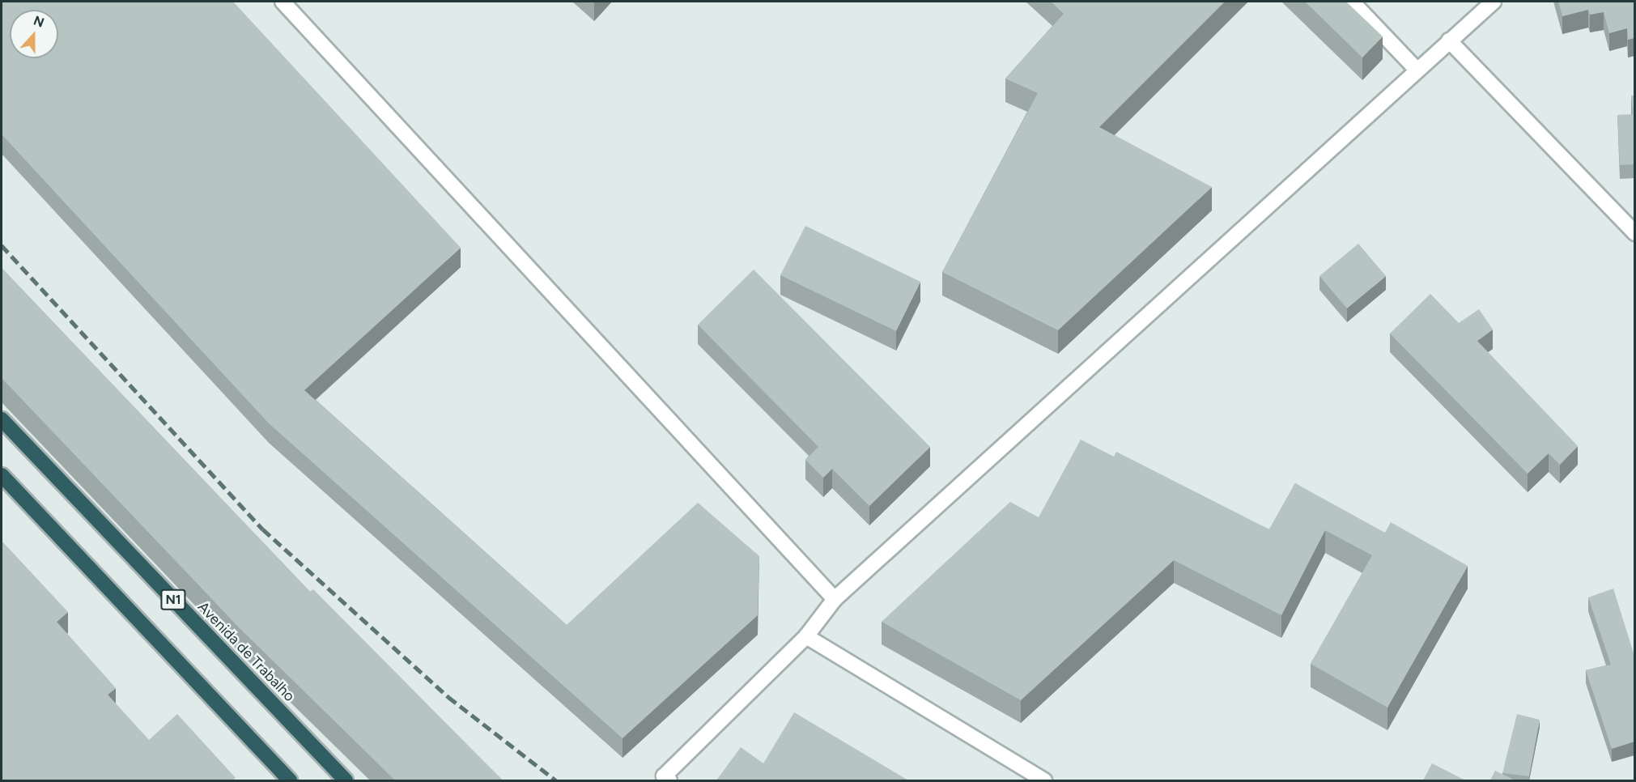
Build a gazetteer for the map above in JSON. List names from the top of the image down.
{
  "streets": {
    "highway": ["N1", "Avenida de Trabalho"]
  },
  "north": "top"
}
